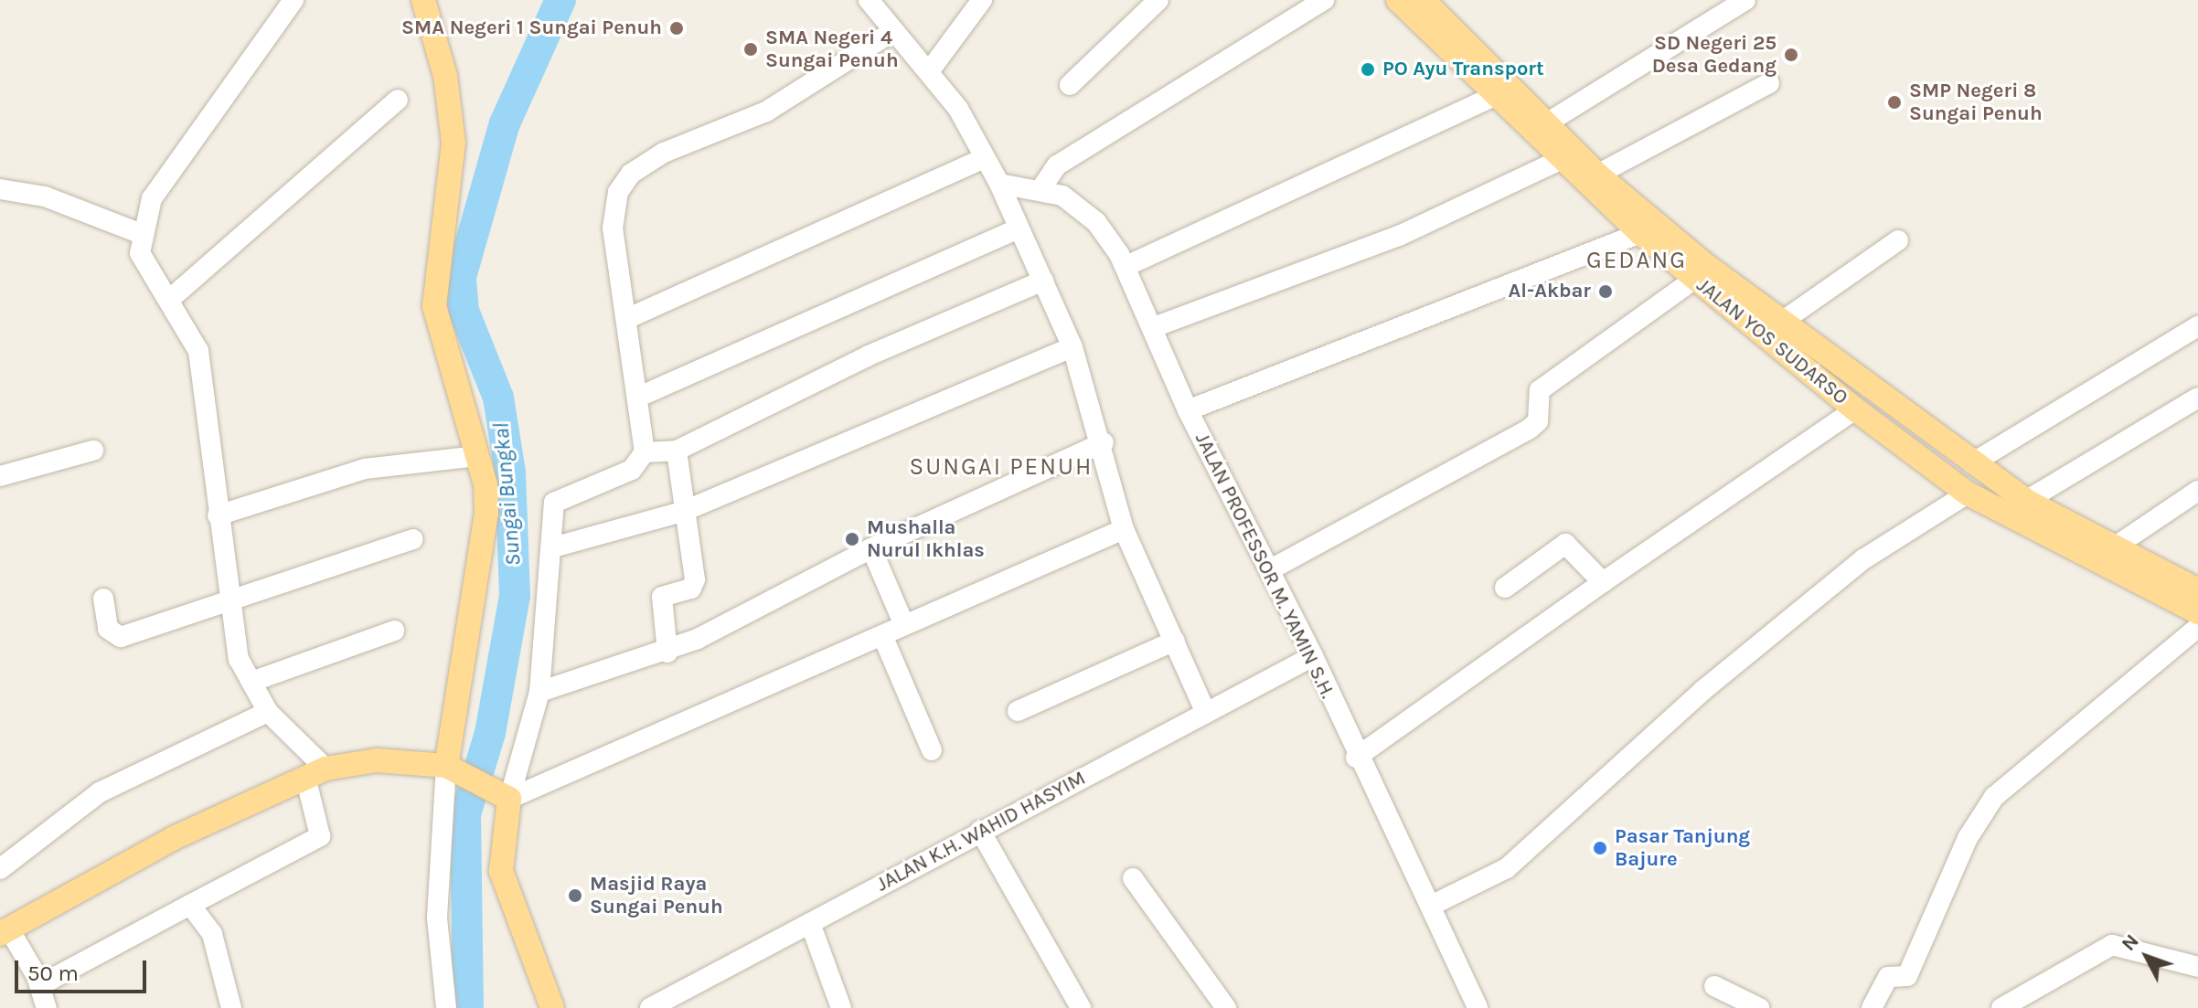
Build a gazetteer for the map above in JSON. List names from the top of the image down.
{
  "streets": {
    "main road": ["JALAN YOS SUDARSO"],
    "street": ["JALAN PROFESSOR M. YAMIN S.H.", "JALAN K.H. WAHID HASYIM"]
  },
  "crossings": [
    ["JALAN PROFESSOR M. YAMIN S.H.", "JALAN K.H. WAHID HASYIM"]
  ],
  "districts": ["GEDANG", "SUNGAI PENUH"],
  "water": ["Sungai Bungkal"],
  "places": [
    "SMA Negeri 1 Sungai Penuh",
    "SMA Negeri 4 Sungai Penuh",
    "SD Negeri 25 Desa Gedang",
    "PO Ayu Transport",
    "SMP Negeri 8 Sungai Penuh",
    "Al-Akbar",
    "Mushalla Nurul Ikhlas",
    "Pasar Tanjung Bajure",
    "Masjid Raya Sungai Penuh"
  ],
  "scale_bar": "50 m",
  "north": "top left"
}
